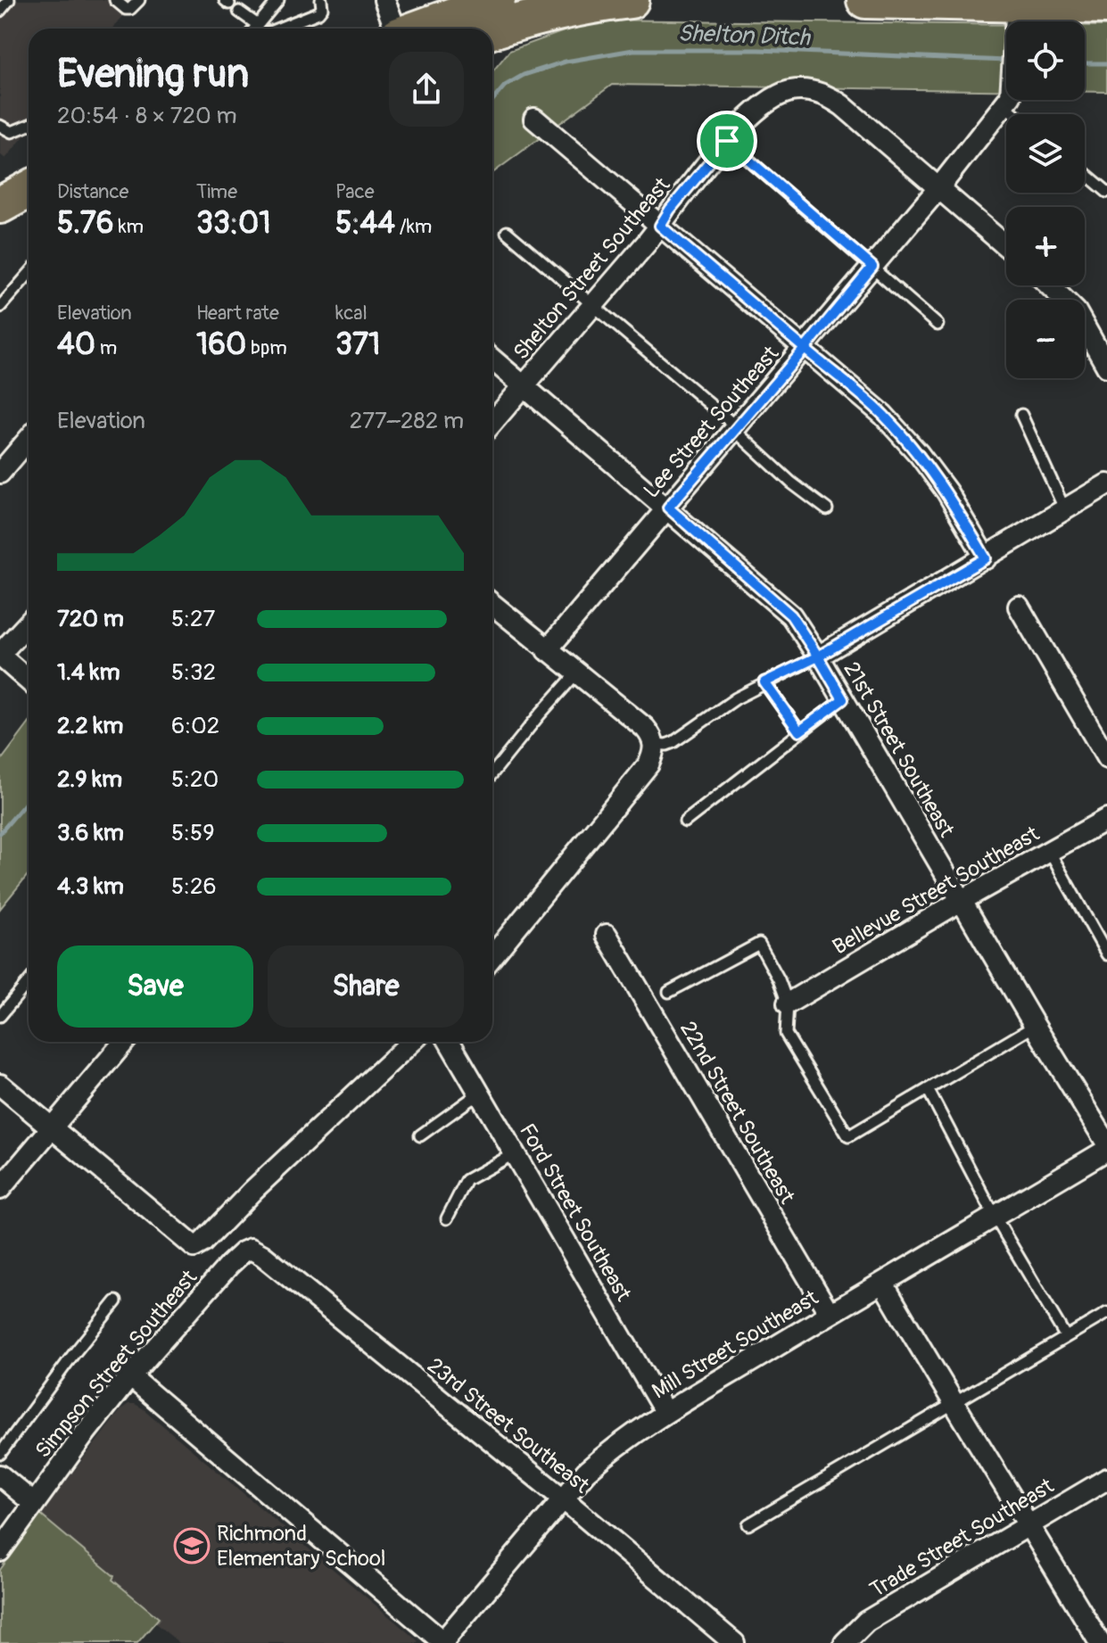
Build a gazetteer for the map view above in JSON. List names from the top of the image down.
{
  "streets": {
    "street": [
      "Shelton Street Southeast",
      "Lee Street Southeast",
      "21st Street Southeast",
      "Bellevue Street Southeast",
      "22nd Street Southeast",
      "Ford Street Southeast",
      "Mill Street Southeast",
      "Simpson Street Southeast",
      "23rd Street Southeast",
      "Trade Street Southeast"
    ]
  },
  "crossings": [
    ["Shelton Street Southeast", "Lee Street Southeast"],
    ["Shelton Street Southeast", "21st Street Southeast"],
    ["Lee Street Southeast", "21st Street Southeast"],
    ["21st Street Southeast", "Bellevue Street Southeast"],
    ["22nd Street Southeast", "Mill Street Southeast"],
    ["Ford Street Southeast", "Mill Street Southeast"],
    ["Mill Street Southeast", "23rd Street Southeast"],
    ["Simpson Street Southeast", "23rd Street Southeast"]
  ],
  "water": ["Shelton Ditch"],
  "places": {
    "school or university": ["Richmond Elementary School"]
  },
  "page": {
    "map_buttons": ["+", "−"],
    "heading": ["Evening run", "20:54 · 8 × 720 m"],
    "stats": [
      ["Distance", "5.76 km"],
      ["Time", "33:01"],
      ["Pace", "5:44 /km"],
      ["Elevation", "40 m"],
      ["Heart rate", "160 bpm"],
      ["kcal", "371"]
    ],
    "chart": ["Elevation", "277–282 m"],
    "list": [
      {
        "name": "720 m",
        "note": "5:27"
      },
      {
        "name": "1.4 km",
        "note": "5:32"
      },
      {
        "name": "2.2 km",
        "note": "6:02"
      },
      {
        "name": "2.9 km",
        "note": "5:20"
      },
      {
        "name": "3.6 km",
        "note": "5:59"
      },
      {
        "name": "4.3 km",
        "note": "5:26"
      }
    ],
    "buttons": ["Save", "Share"]
  }
}
